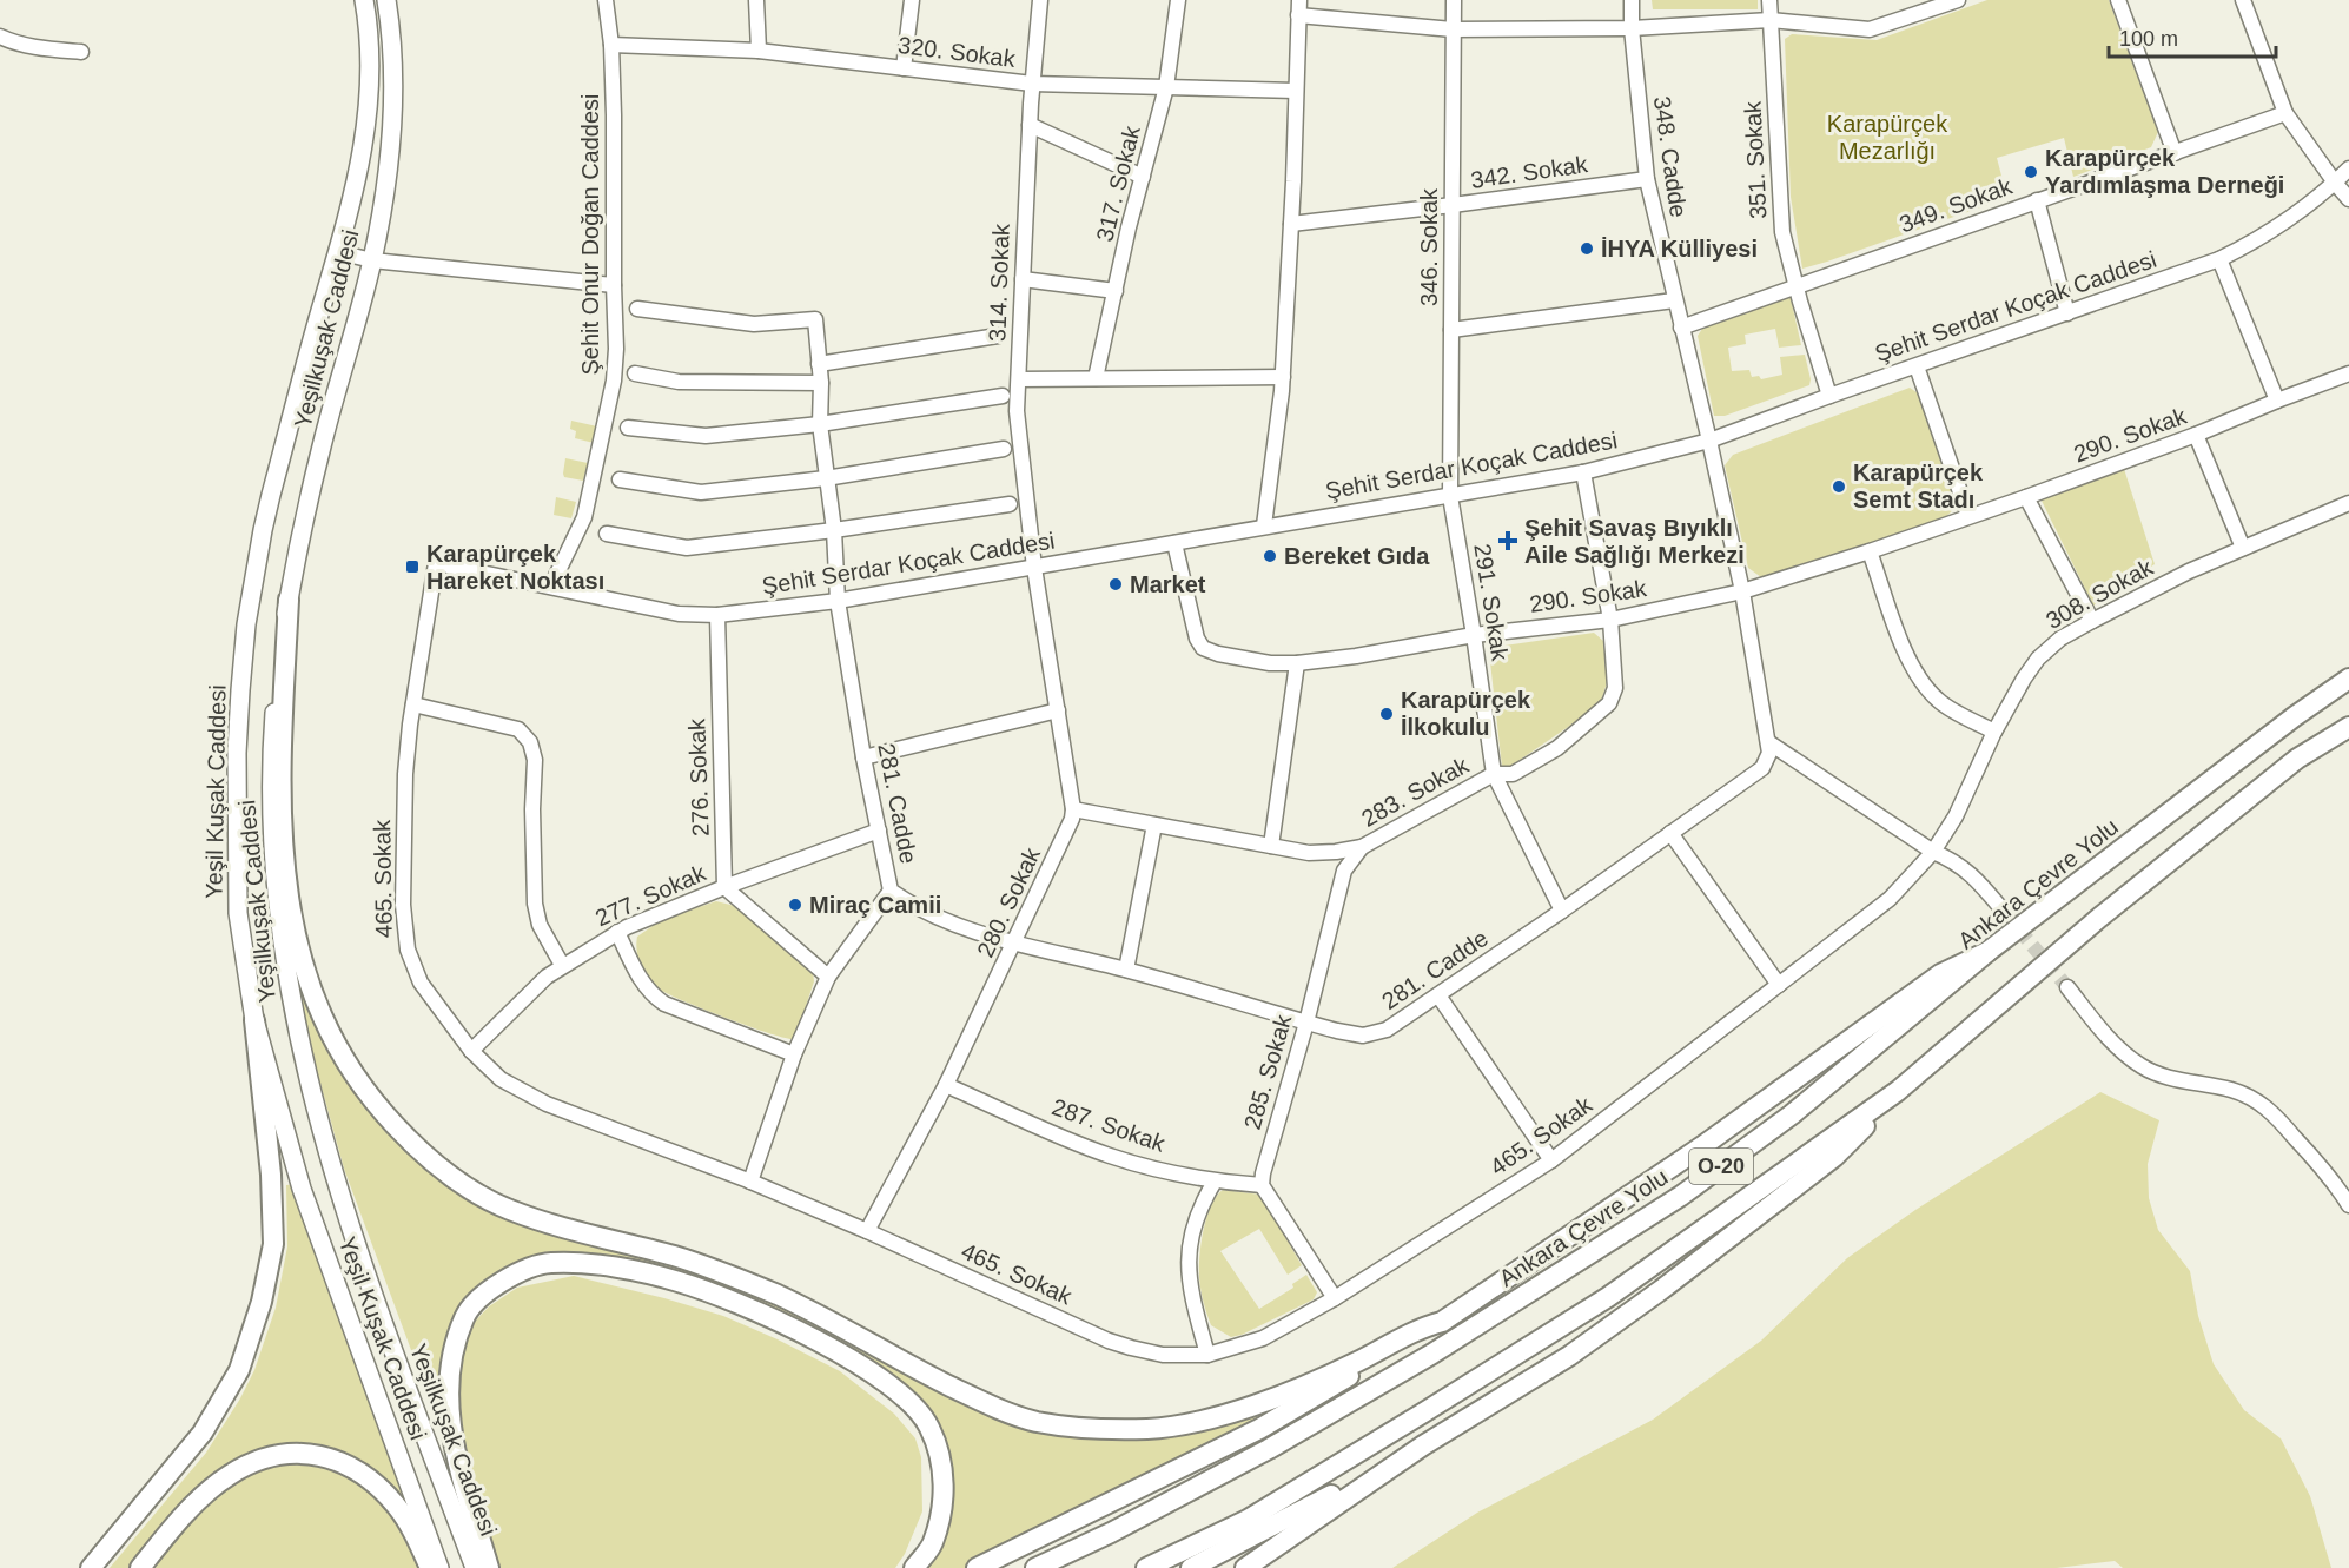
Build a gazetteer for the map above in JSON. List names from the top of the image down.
{
  "streets": {
    "highway": ["Ankara Çevre Yolu", "O-20"],
    "main road": ["Yeşilkuşak Caddesi", "Yeşil Kuşak Caddesi"],
    "street": [
      "320. Sokak",
      "348. Cadde",
      "351. Sokak",
      "342. Sokak",
      "317. Sokak",
      "349. Sokak",
      "Şehit Onur Doğan Caddesi",
      "346. Sokak",
      "314. Sokak",
      "Şehit Serdar Koçak Caddesi",
      "290. Sokak",
      "308. Sokak",
      "291. Sokak",
      "276. Sokak",
      "283. Sokak",
      "281. Cadde",
      "465. Sokak",
      "277. Sokak",
      "280. Sokak",
      "285. Sokak",
      "287. Sokak"
    ]
  },
  "crossings": [
    ["320. Sokak", "317. Sokak"],
    ["320. Sokak", "Şehit Onur Doğan Caddesi"],
    ["320. Sokak", "314. Sokak"],
    ["348. Cadde", "342. Sokak"],
    ["348. Cadde", "349. Sokak"],
    ["348. Cadde", "Şehit Serdar Koçak Caddesi"],
    ["351. Sokak", "349. Sokak"],
    ["351. Sokak", "Şehit Serdar Koçak Caddesi"],
    ["342. Sokak", "346. Sokak"],
    ["Şehit Onur Doğan Caddesi", "Şehit Serdar Koçak Caddesi"],
    ["346. Sokak", "Şehit Serdar Koçak Caddesi"],
    ["346. Sokak", "291. Sokak"],
    ["314. Sokak", "Şehit Serdar Koçak Caddesi"],
    ["314. Sokak", "280. Sokak"],
    ["Şehit Serdar Koçak Caddesi", "290. Sokak"],
    ["Şehit Serdar Koçak Caddesi", "291. Sokak"],
    ["Şehit Serdar Koçak Caddesi", "276. Sokak"],
    ["Şehit Serdar Koçak Caddesi", "283. Sokak"],
    ["Şehit Serdar Koçak Caddesi", "281. Cadde"],
    ["Şehit Serdar Koçak Caddesi", "465. Sokak"],
    ["Şehit Serdar Koçak Caddesi", "280. Sokak"],
    ["290. Sokak", "291. Sokak"],
    ["290. Sokak", "283. Sokak"],
    ["308. Sokak", "465. Sokak"],
    ["291. Sokak", "283. Sokak"],
    ["291. Sokak", "281. Cadde"],
    ["276. Sokak", "277. Sokak"],
    ["283. Sokak", "280. Sokak"],
    ["283. Sokak", "285. Sokak"],
    ["281. Cadde", "277. Sokak"],
    ["281. Cadde", "280. Sokak"],
    ["281. Cadde", "285. Sokak"],
    ["465. Sokak", "277. Sokak"],
    ["465. Sokak", "280. Sokak"],
    ["280. Sokak", "287. Sokak"],
    ["285. Sokak", "287. Sokak"]
  ],
  "parks": ["Karapürçek Mezarlığı"],
  "places": {
    "other": [
      "Karapürçek Yardımlaşma Derneği",
      "İHYA Külliyesi",
      "Karapürçek Semt Stadı",
      "Bereket Gıda",
      "Market",
      "Karapürçek İlkokulu",
      "Miraç Camii"
    ],
    "health": ["Şehit Savaş Bıyıklı Aile Sağlığı Merkezi"],
    "transit": ["Karapürçek Hareket Noktası"]
  },
  "scale_bar": "100 m"
}
